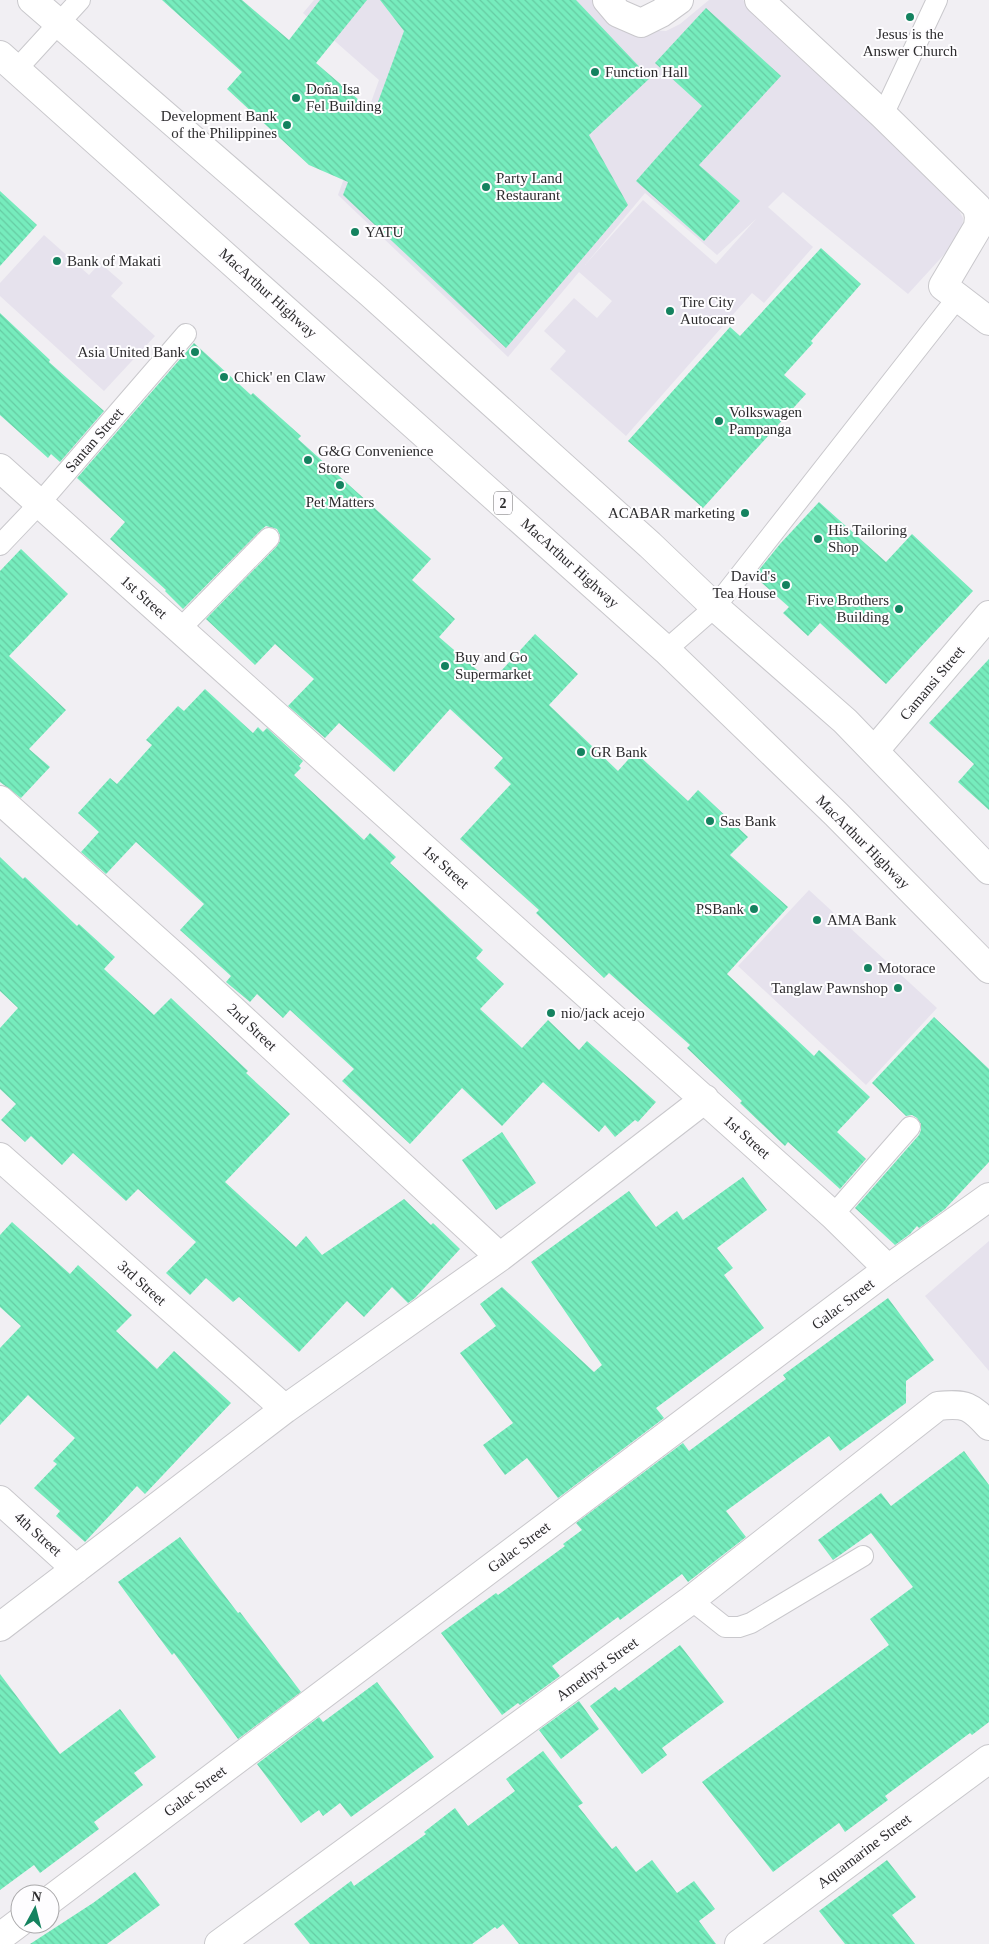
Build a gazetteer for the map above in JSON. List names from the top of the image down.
{
  "streets": {
    "main road": [
      "MacArthur Highway",
      "2",
      "1st Street",
      "Camansi Street",
      "2nd Street",
      "3rd Street",
      "Galac Street",
      "4th Street",
      "Amethyst Street",
      "Aquamarine Street"
    ],
    "lane": ["Santan Street"]
  },
  "crossings": [
    ["Santan Street", "1st Street"],
    ["1st Street", "Galac Street"]
  ],
  "places": [
    "Jesus is the Answer Church",
    "Function Hall",
    "Doña Isa Fel Building",
    "Development Bank of the Philippines",
    "Party Land Restaurant",
    "YATU",
    "Bank of Makati",
    "Tire City Autocare",
    "Asia United Bank",
    "Chick' en Claw",
    "Volkswagen Pampanga",
    "G&G Convenience Store",
    "Pet Matters",
    "ACABAR marketing",
    "His Tailoring Shop",
    "David's Tea House",
    "Five Brothers Building",
    "Buy and Go Supermarket",
    "GR Bank",
    "Sas Bank",
    "PSBank",
    "AMA Bank",
    "Motorace",
    "Tanglaw Pawnshop",
    "nio/jack acejo"
  ],
  "north": "top"
}
